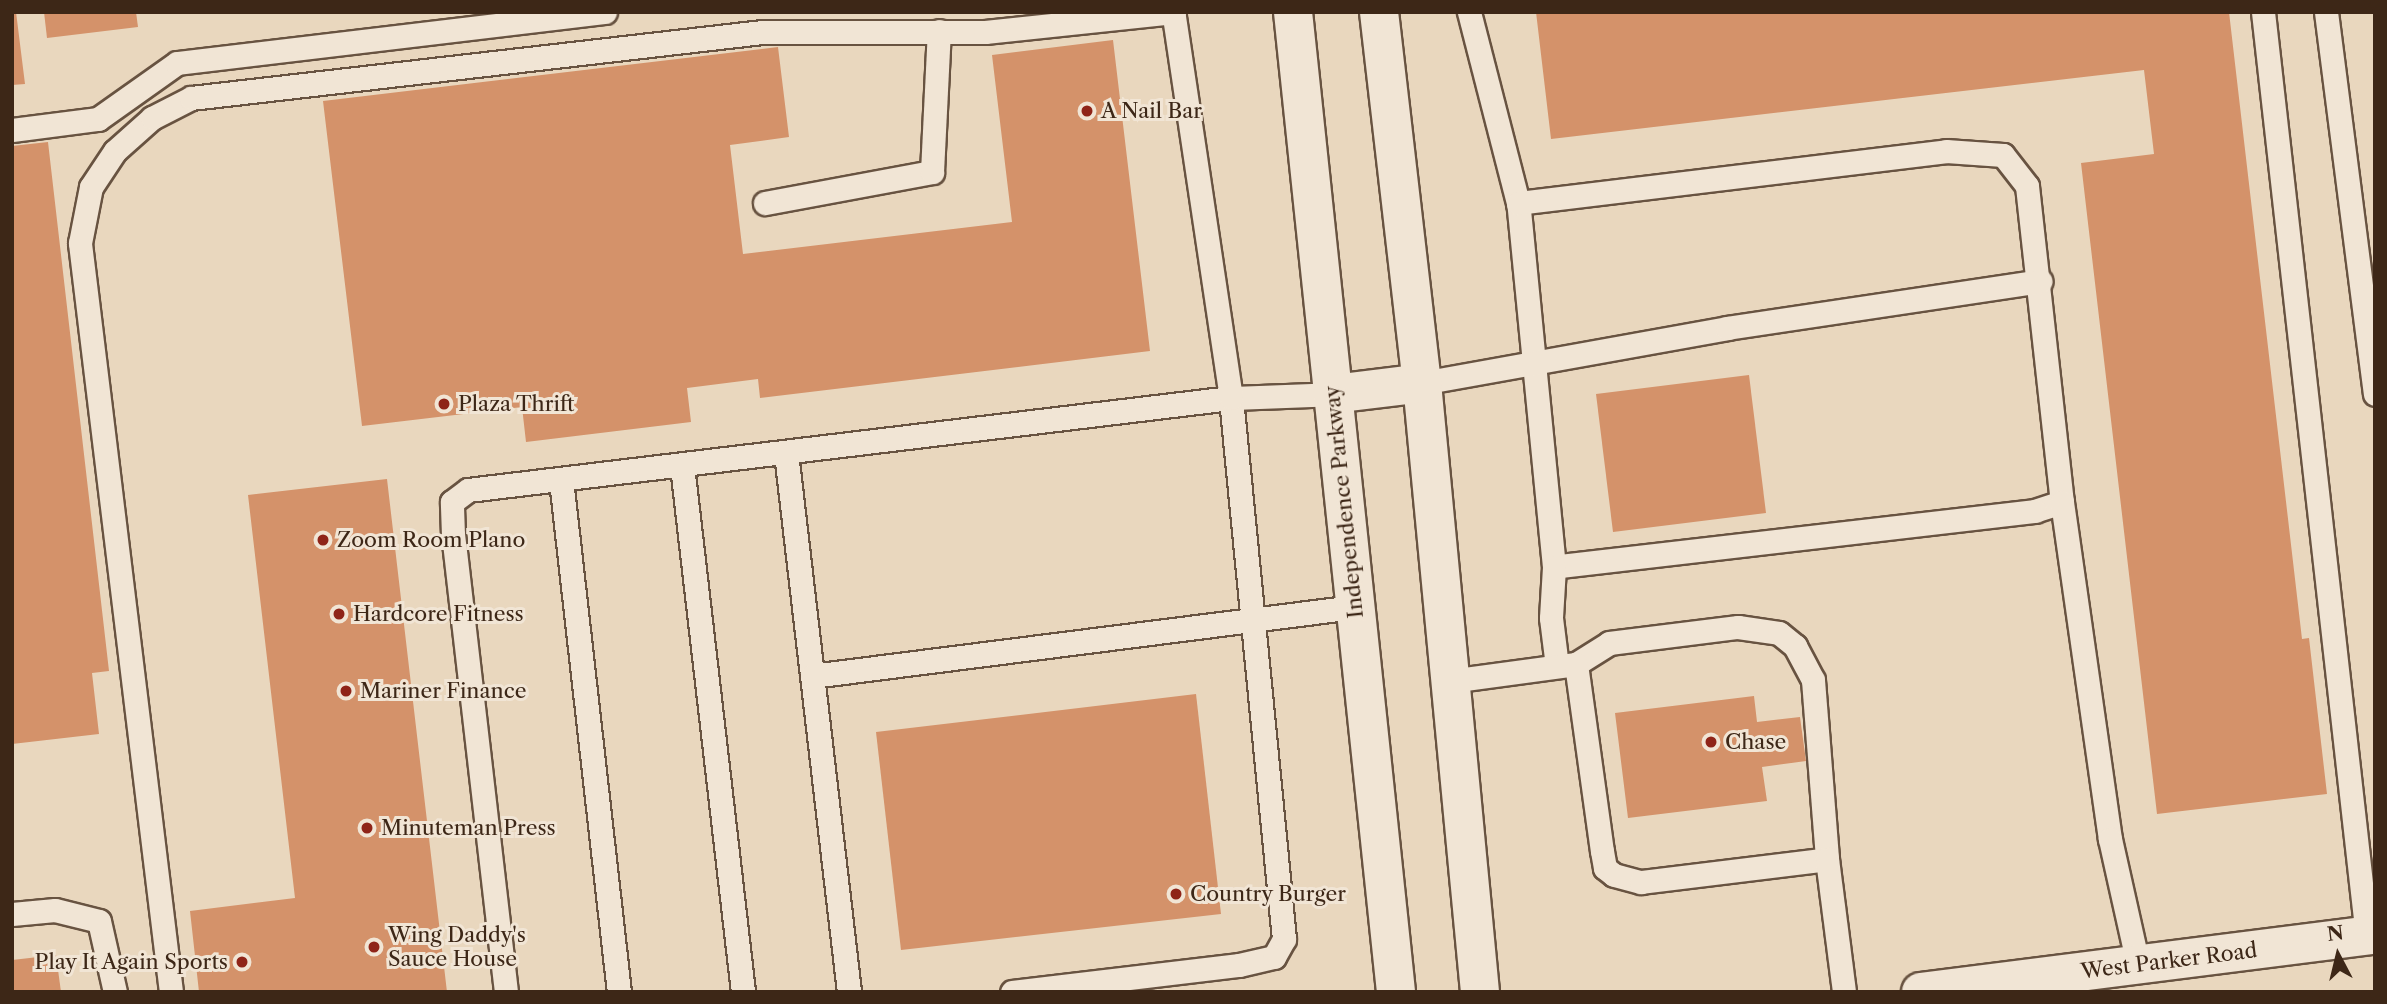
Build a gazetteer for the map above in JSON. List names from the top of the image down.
{
  "streets": {
    "main road": ["Independence Parkway", "West Parker Road"]
  },
  "places": [
    "A Nail Bar",
    "Plaza Thrift",
    "Zoom Room Plano",
    "Hardcore Fitness",
    "Mariner Finance",
    "Chase",
    "Minuteman Press",
    "Country Burger",
    "Wing Daddy's Sauce House",
    "Play It Again Sports"
  ],
  "north": "top"
}
